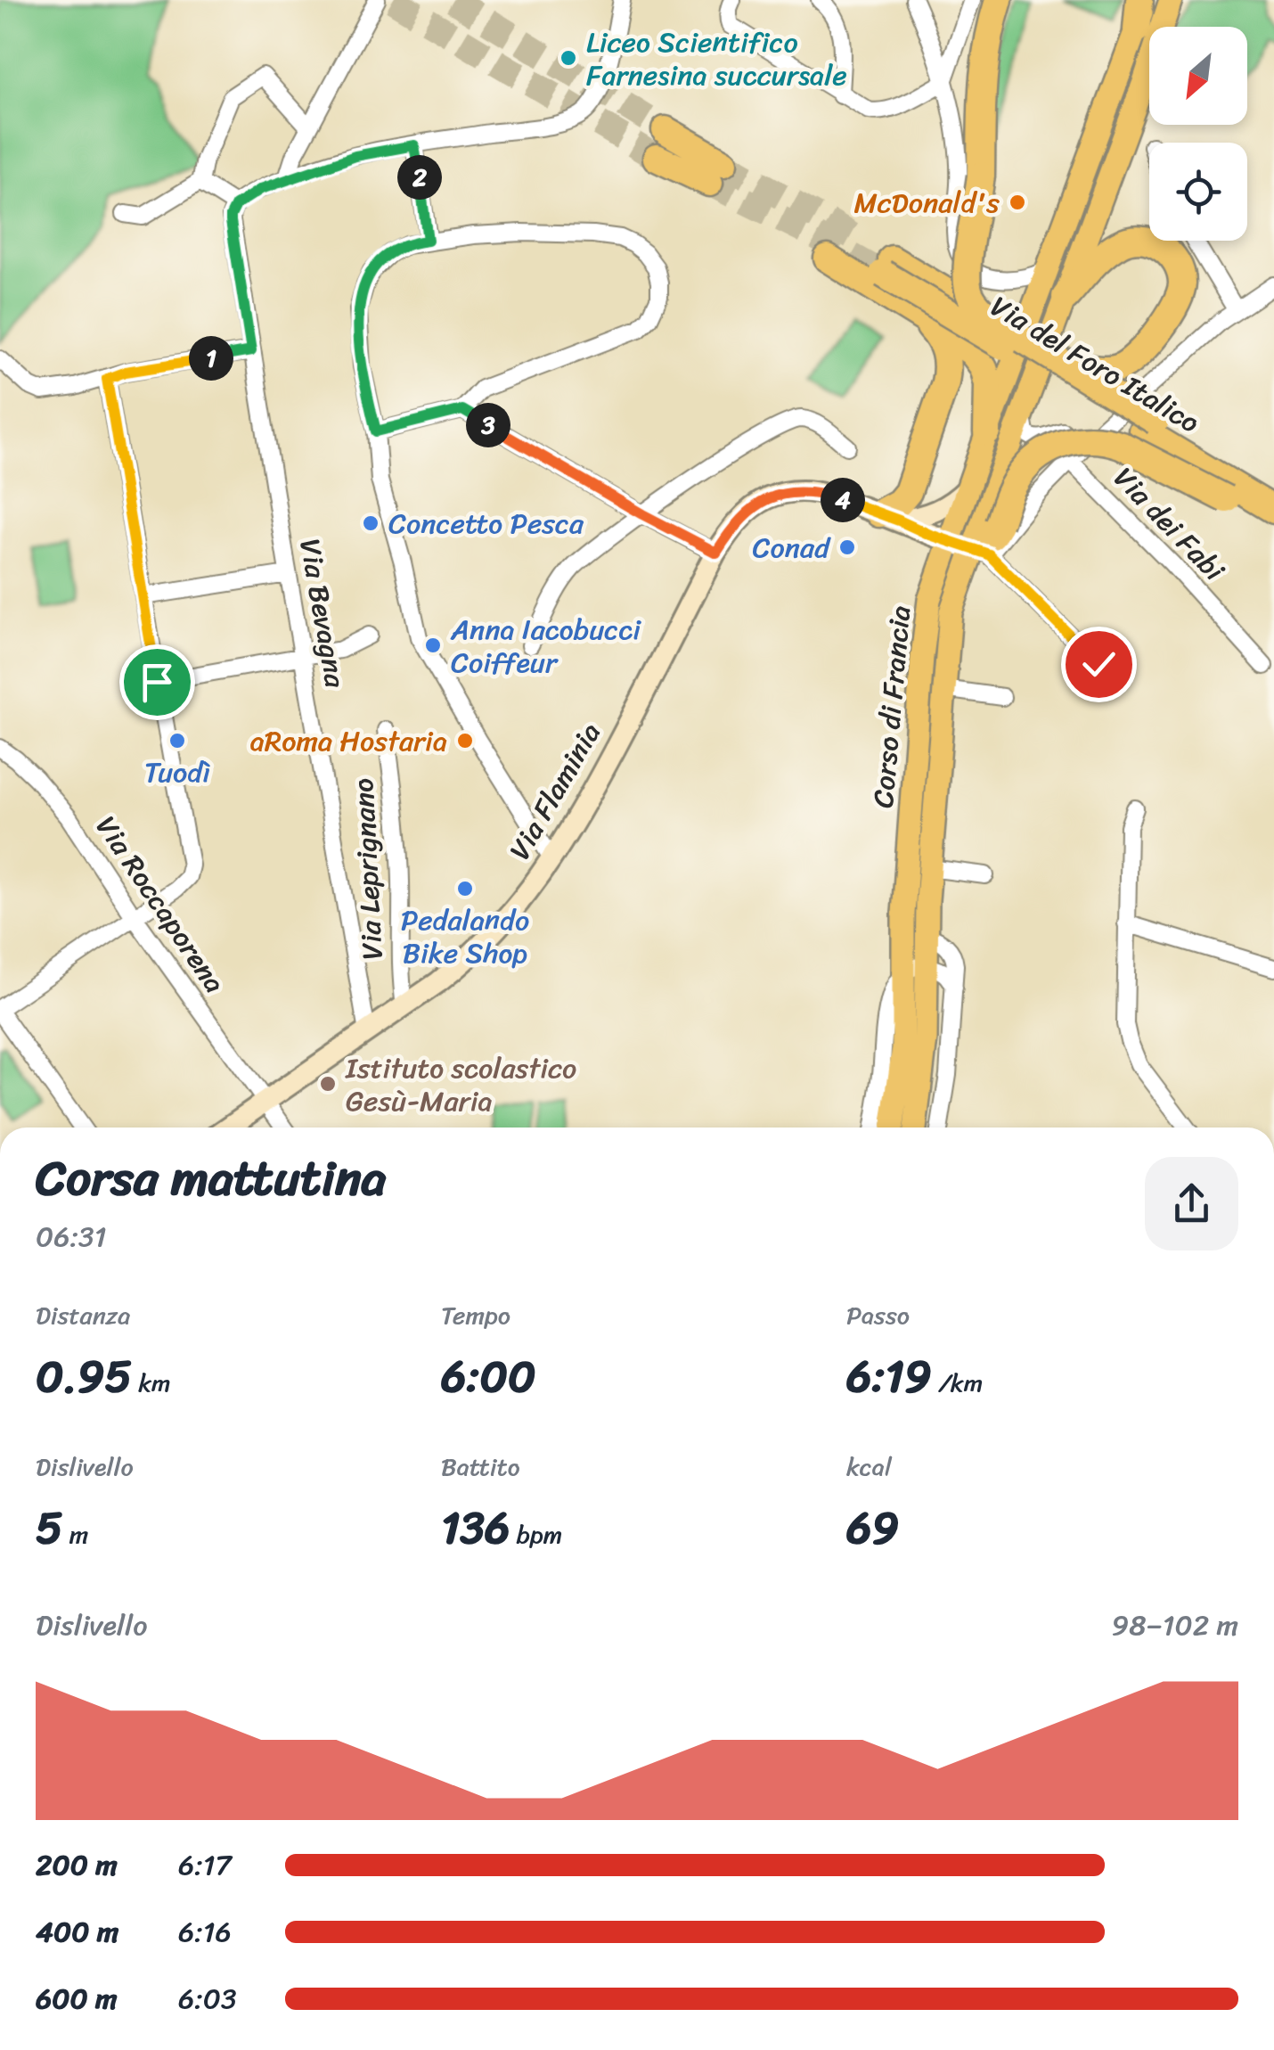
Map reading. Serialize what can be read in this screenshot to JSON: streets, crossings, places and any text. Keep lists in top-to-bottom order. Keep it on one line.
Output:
{"streets":{"highway":["Via del Foro Italico"],"main road":["Corso di Francia"],"street":["Via dei Fabi","Via Bevagna","Via Flaminia","Via Leprignano","Via Roccaporena"]},"crossings":[["Via Bevagna","Via Flaminia"],["Corso di Francia","Via Flaminia"],["Via Flaminia","Via Leprignano"],["Via Flaminia","Via Roccaporena"]],"places":["Liceo Scientifico Farnesina succursale","McDonald's","Concetto Pesca","Conad","Anna Iacobucci Coiffeur","Tuodì","aRoma Hostaria","Pedalando Bike Shop","Istituto scolastico Gesù-Maria"],"north":"bottom left","page":{"pins":["2","1","3","4"],"heading":["Corsa mattutina","06:31"],"stats":[["Distanza","0.95 km"],["Tempo","6:00"],["Passo","6:19 /km"],["Dislivello","5 m"],["Battito","136 bpm"],["kcal","69"]],"chart":["Dislivello","98–102 m"],"list":[{"name":"200 m","note":"6:17"},{"name":"400 m","note":"6:16"},{"name":"600 m","note":"6:03"}]}}
